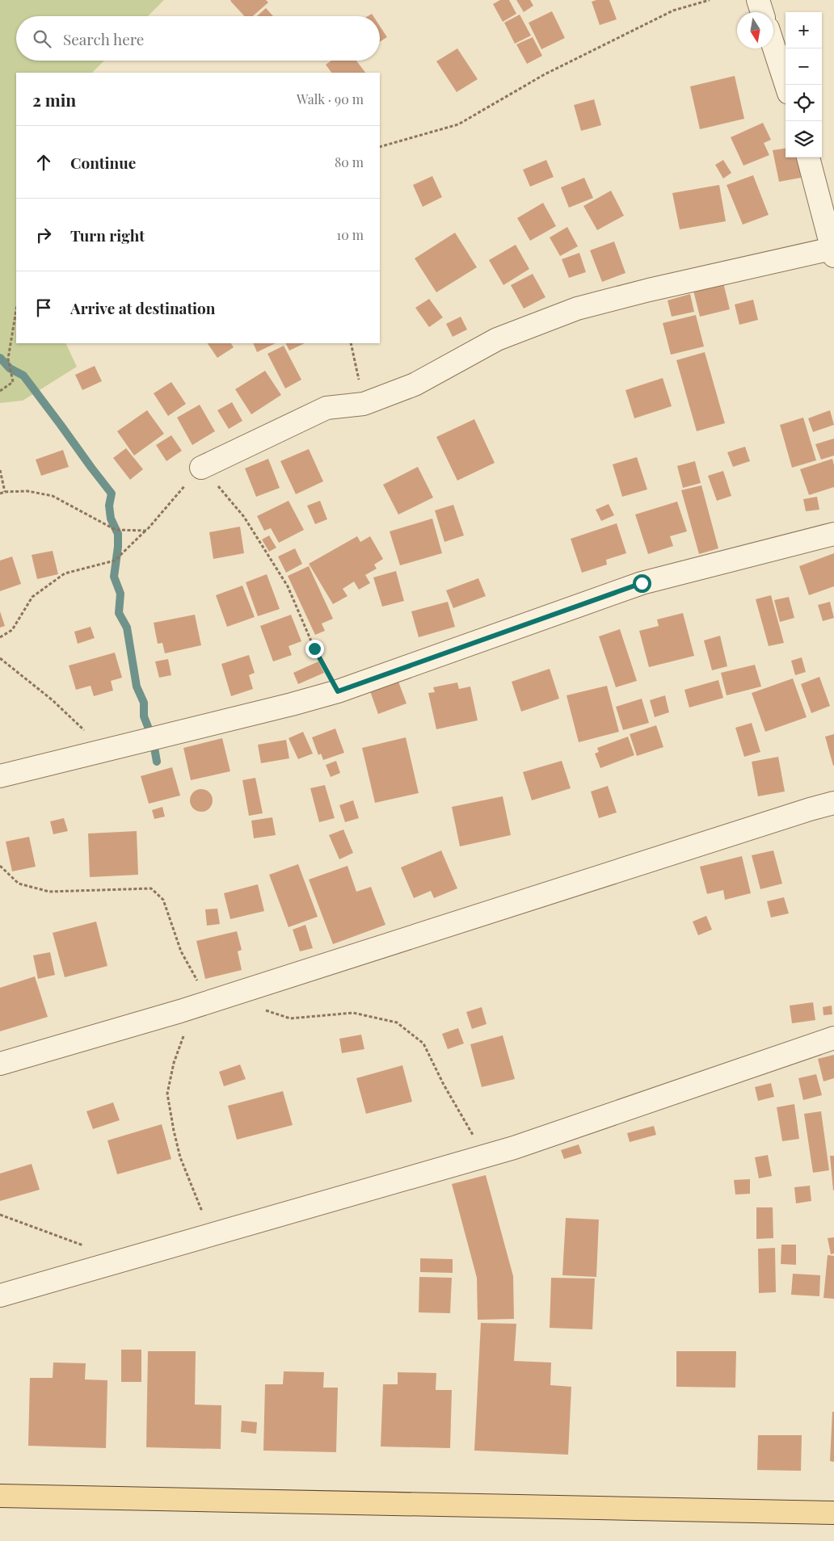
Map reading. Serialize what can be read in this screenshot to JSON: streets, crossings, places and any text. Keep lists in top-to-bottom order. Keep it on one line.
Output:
{"north":"bottom","page":{"map_buttons":["+","−"],"search":"Search here","heading":["2 min","Walk · 90 m"],"list":[["Continue","80 m"],["Turn right","10 m"],"Arrive at destination"]}}
